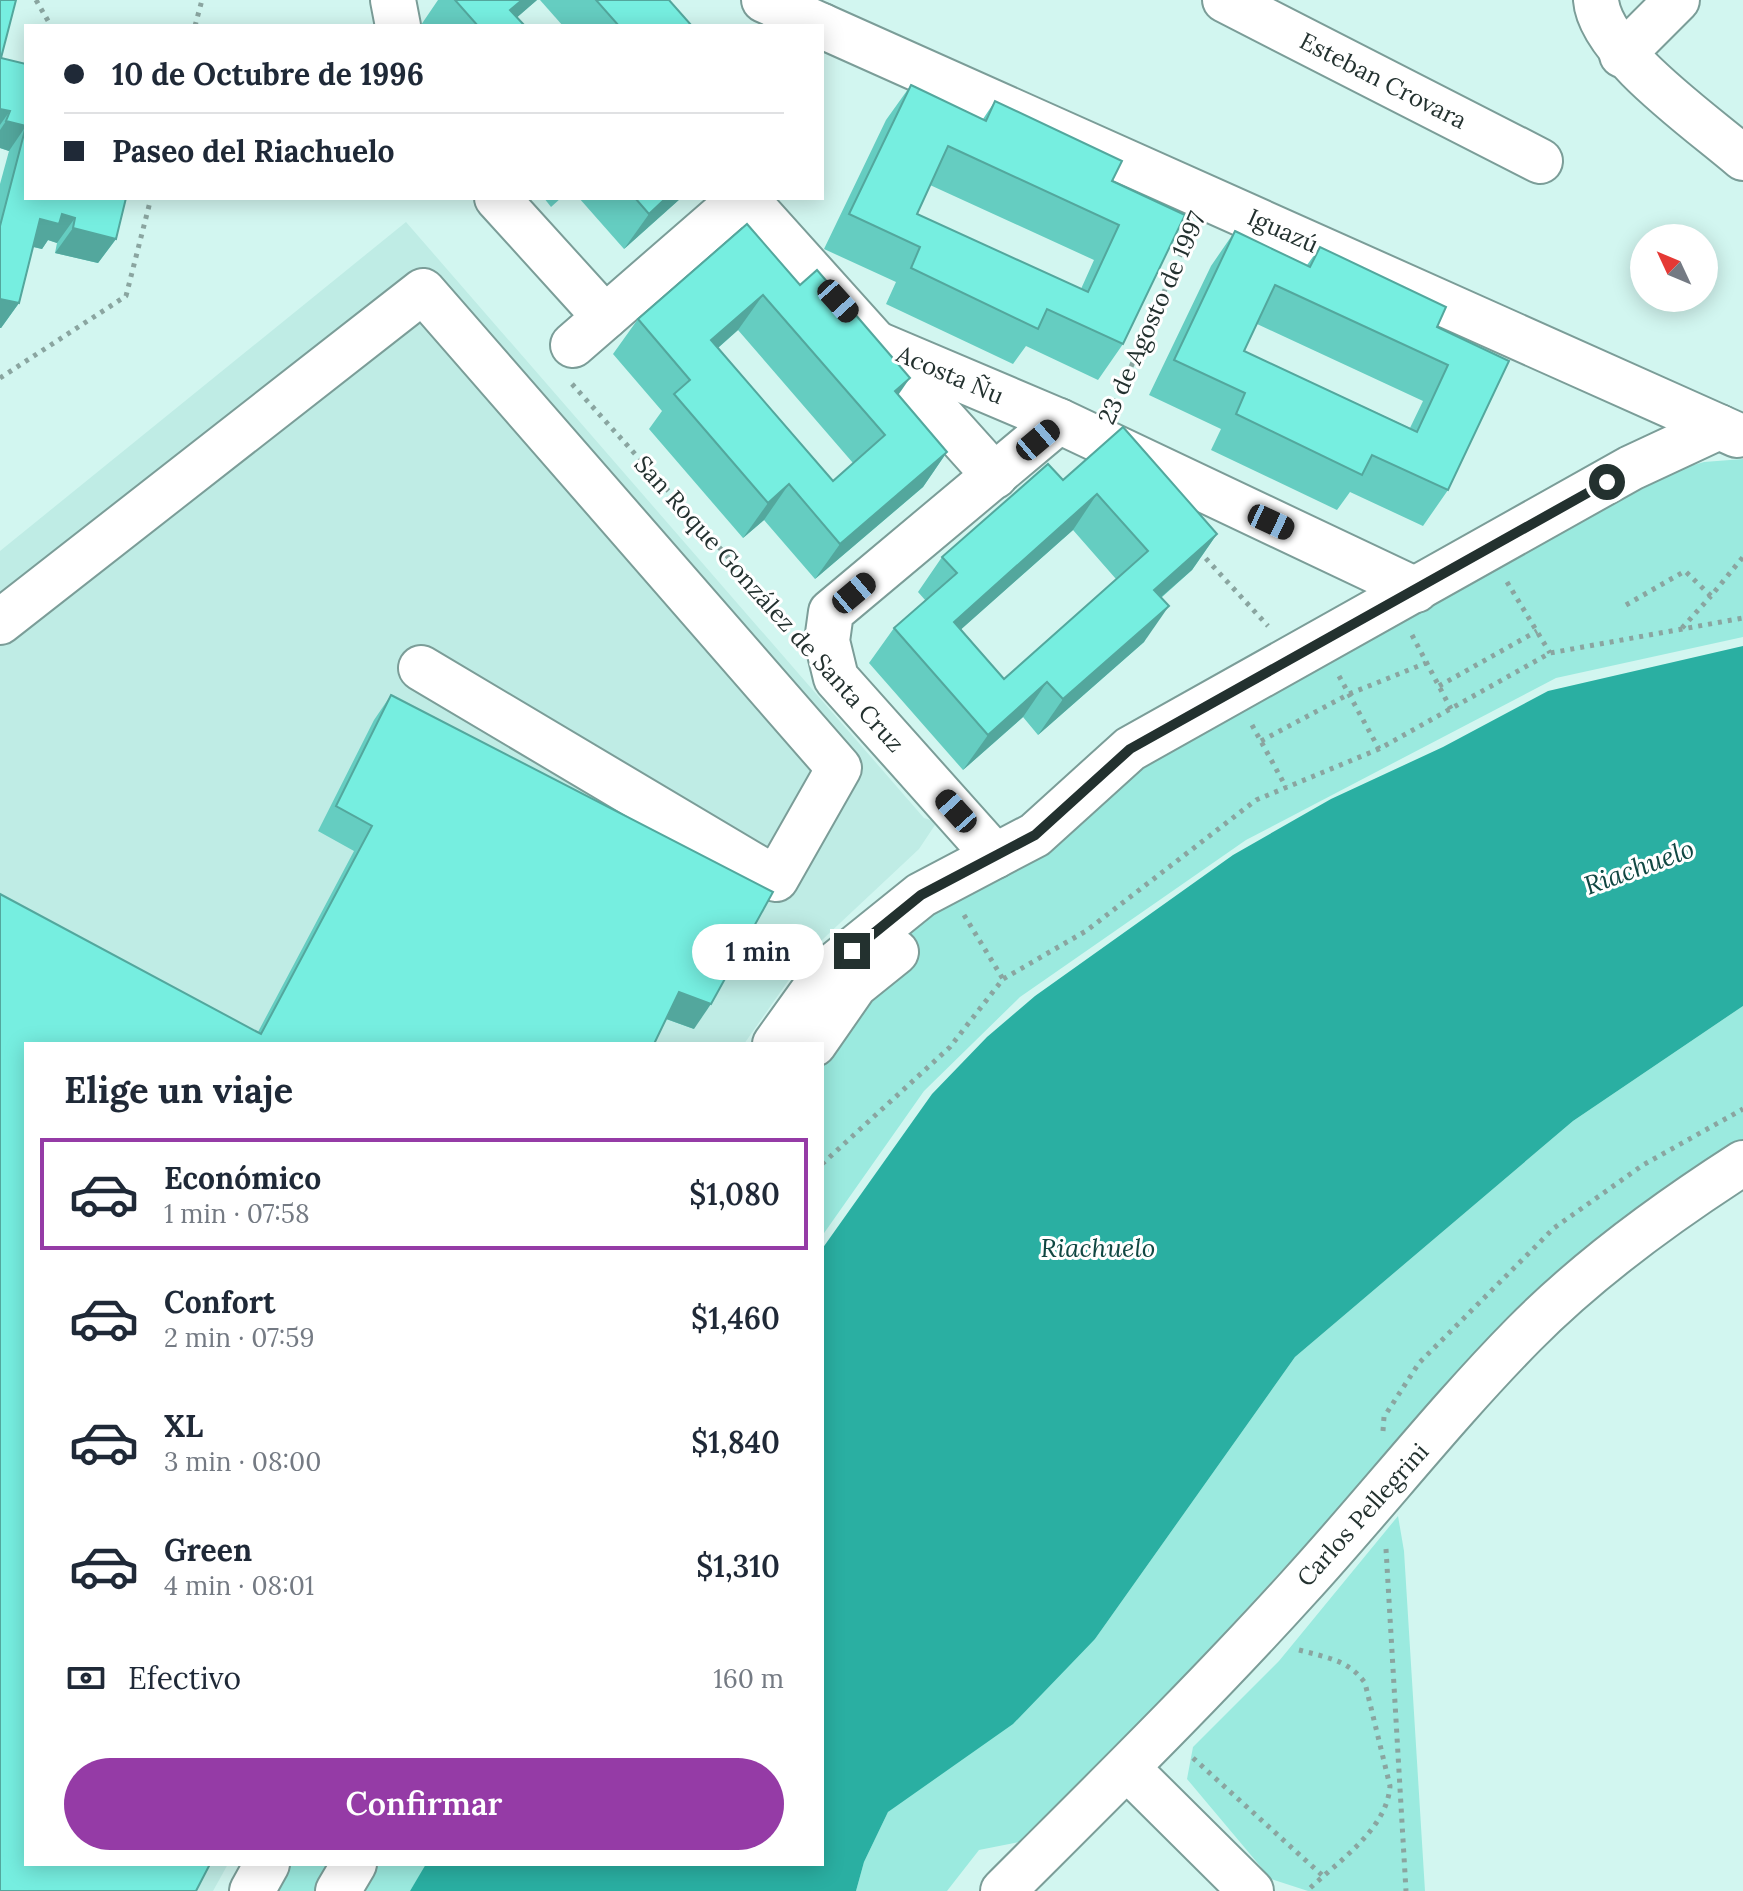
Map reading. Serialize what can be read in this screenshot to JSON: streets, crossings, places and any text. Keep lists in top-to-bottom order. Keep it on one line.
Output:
{"streets":{"street":["Esteban Crovara","Iguazú","23 de Agosto de 1997","Acosta Ñu","San Roque González de Santa Cruz","Carlos Pellegrini"]},"crossings":[["Iguazú","23 de Agosto de 1997"],["23 de Agosto de 1997","Acosta Ñu"],["23 de Agosto de 1997","San Roque González de Santa Cruz"]],"water":["Riachuelo"],"north":"top left","page":{"banner":["10 de Octubre de 1996","Paseo del Riachuelo"],"bubble":"1 min","heading":"Elige un viaje","list":[{"name":"Económico","note":"1 min · 07:58","value":"$1,080"},{"name":"Confort","note":"2 min · 07:59","value":"$1,460"},{"name":"XL","note":"3 min · 08:00","value":"$1,840"},{"name":"Green","note":"4 min · 08:01","value":"$1,310"}],"pay":["Efectivo","160 m"],"buttons":"Confirmar"}}
